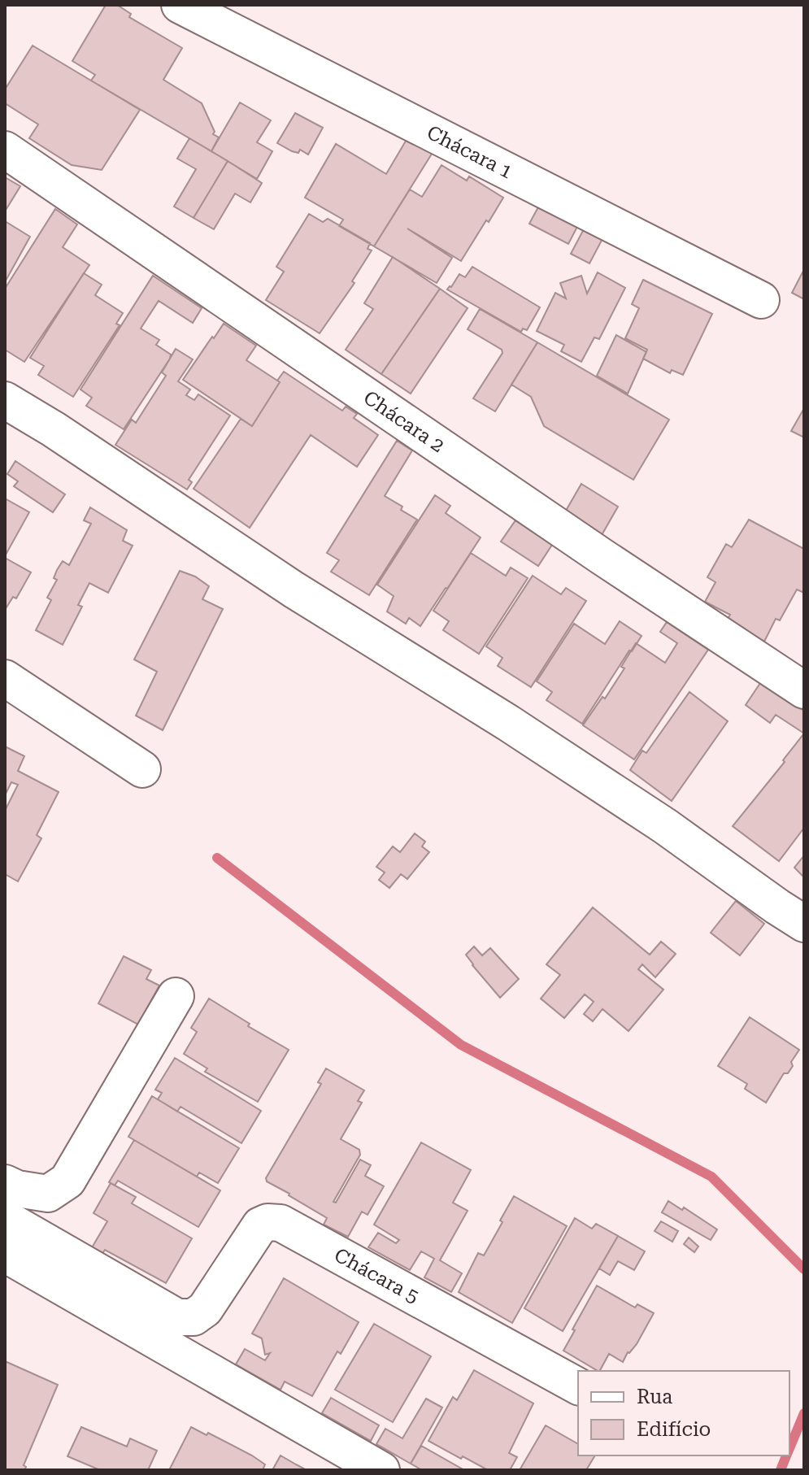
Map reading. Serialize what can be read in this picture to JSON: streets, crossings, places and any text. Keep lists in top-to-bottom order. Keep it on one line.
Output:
{"streets":{"street":["Chácara 1","Chácara 2","Chácara 5"]},"legend":["Rua","Edifício"]}
